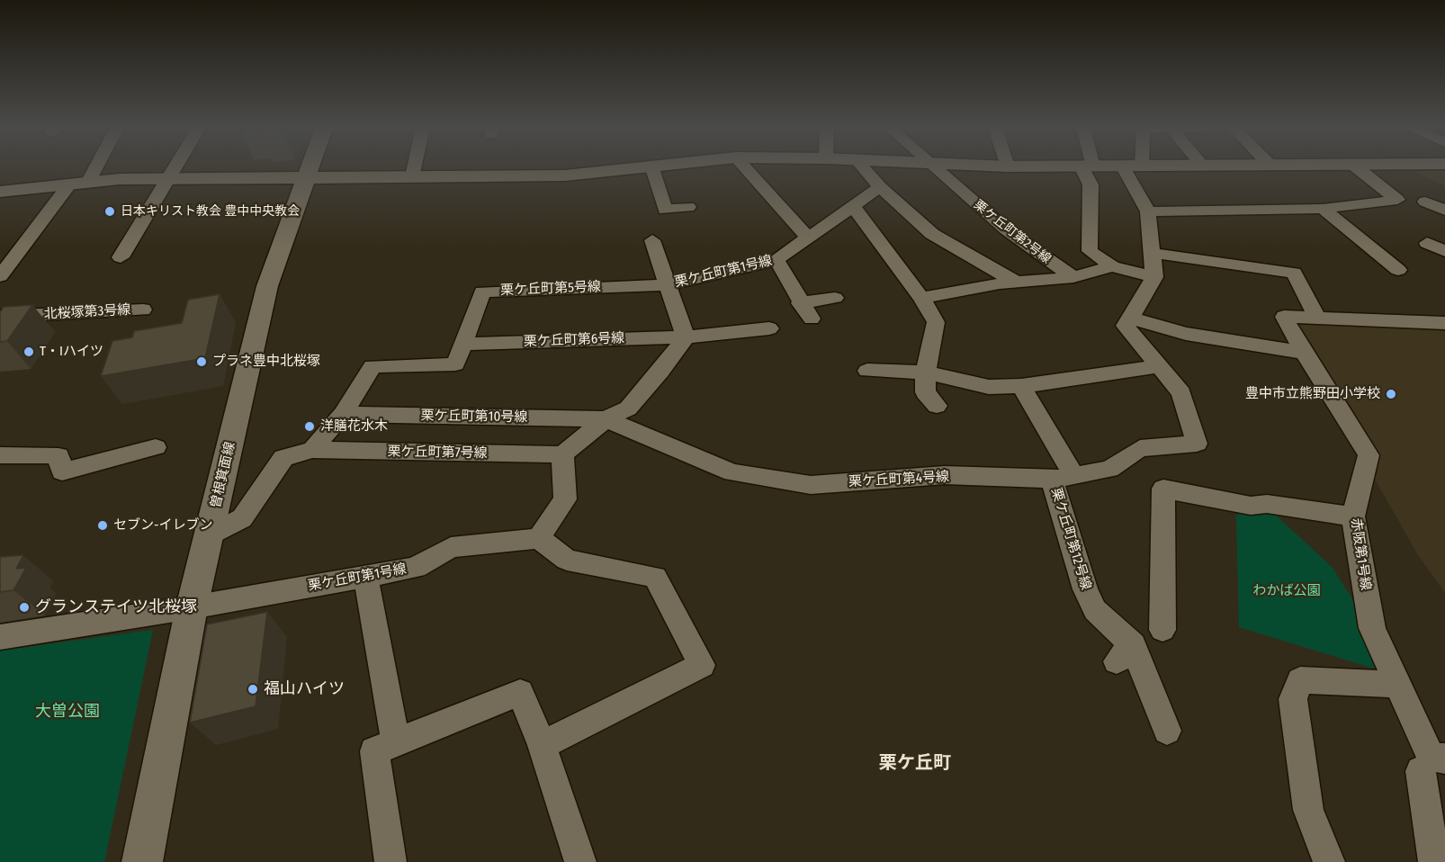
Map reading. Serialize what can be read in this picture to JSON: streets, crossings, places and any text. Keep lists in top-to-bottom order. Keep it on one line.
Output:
{"streets":{"street":["栗ケ丘町第2号線","栗ケ丘町第1号線","栗ケ丘町第5号線","北桜塚第3号線","栗ケ丘町第6号線","栗ケ丘町第10号線","栗ケ丘町第7号線","曽根箕面線","栗ケ丘町第4号線","栗ケ丘町第12号線","赤阪第1号線"]},"crossings":[["栗ケ丘町第1号線","栗ケ丘町第5号線"],["栗ケ丘町第1号線","栗ケ丘町第6号線"],["栗ケ丘町第1号線","曽根箕面線"],["栗ケ丘町第5号線","栗ケ丘町第6号線"],["栗ケ丘町第5号線","栗ケ丘町第10号線"],["栗ケ丘町第5号線","栗ケ丘町第7号線"],["栗ケ丘町第10号線","栗ケ丘町第4号線"],["栗ケ丘町第4号線","栗ケ丘町第12号線"]],"districts":["栗ケ丘町"],"parks":["わかば公園","大曽公園"],"places":["日本キリスト教会 豊中中央教会","T・Iハイツ","プラネ豊中北桜塚","豊中市立熊野田小学校","洋膳花水木","セブン-イレブン","グランステイツ北桜塚","福山ハイツ"]}
